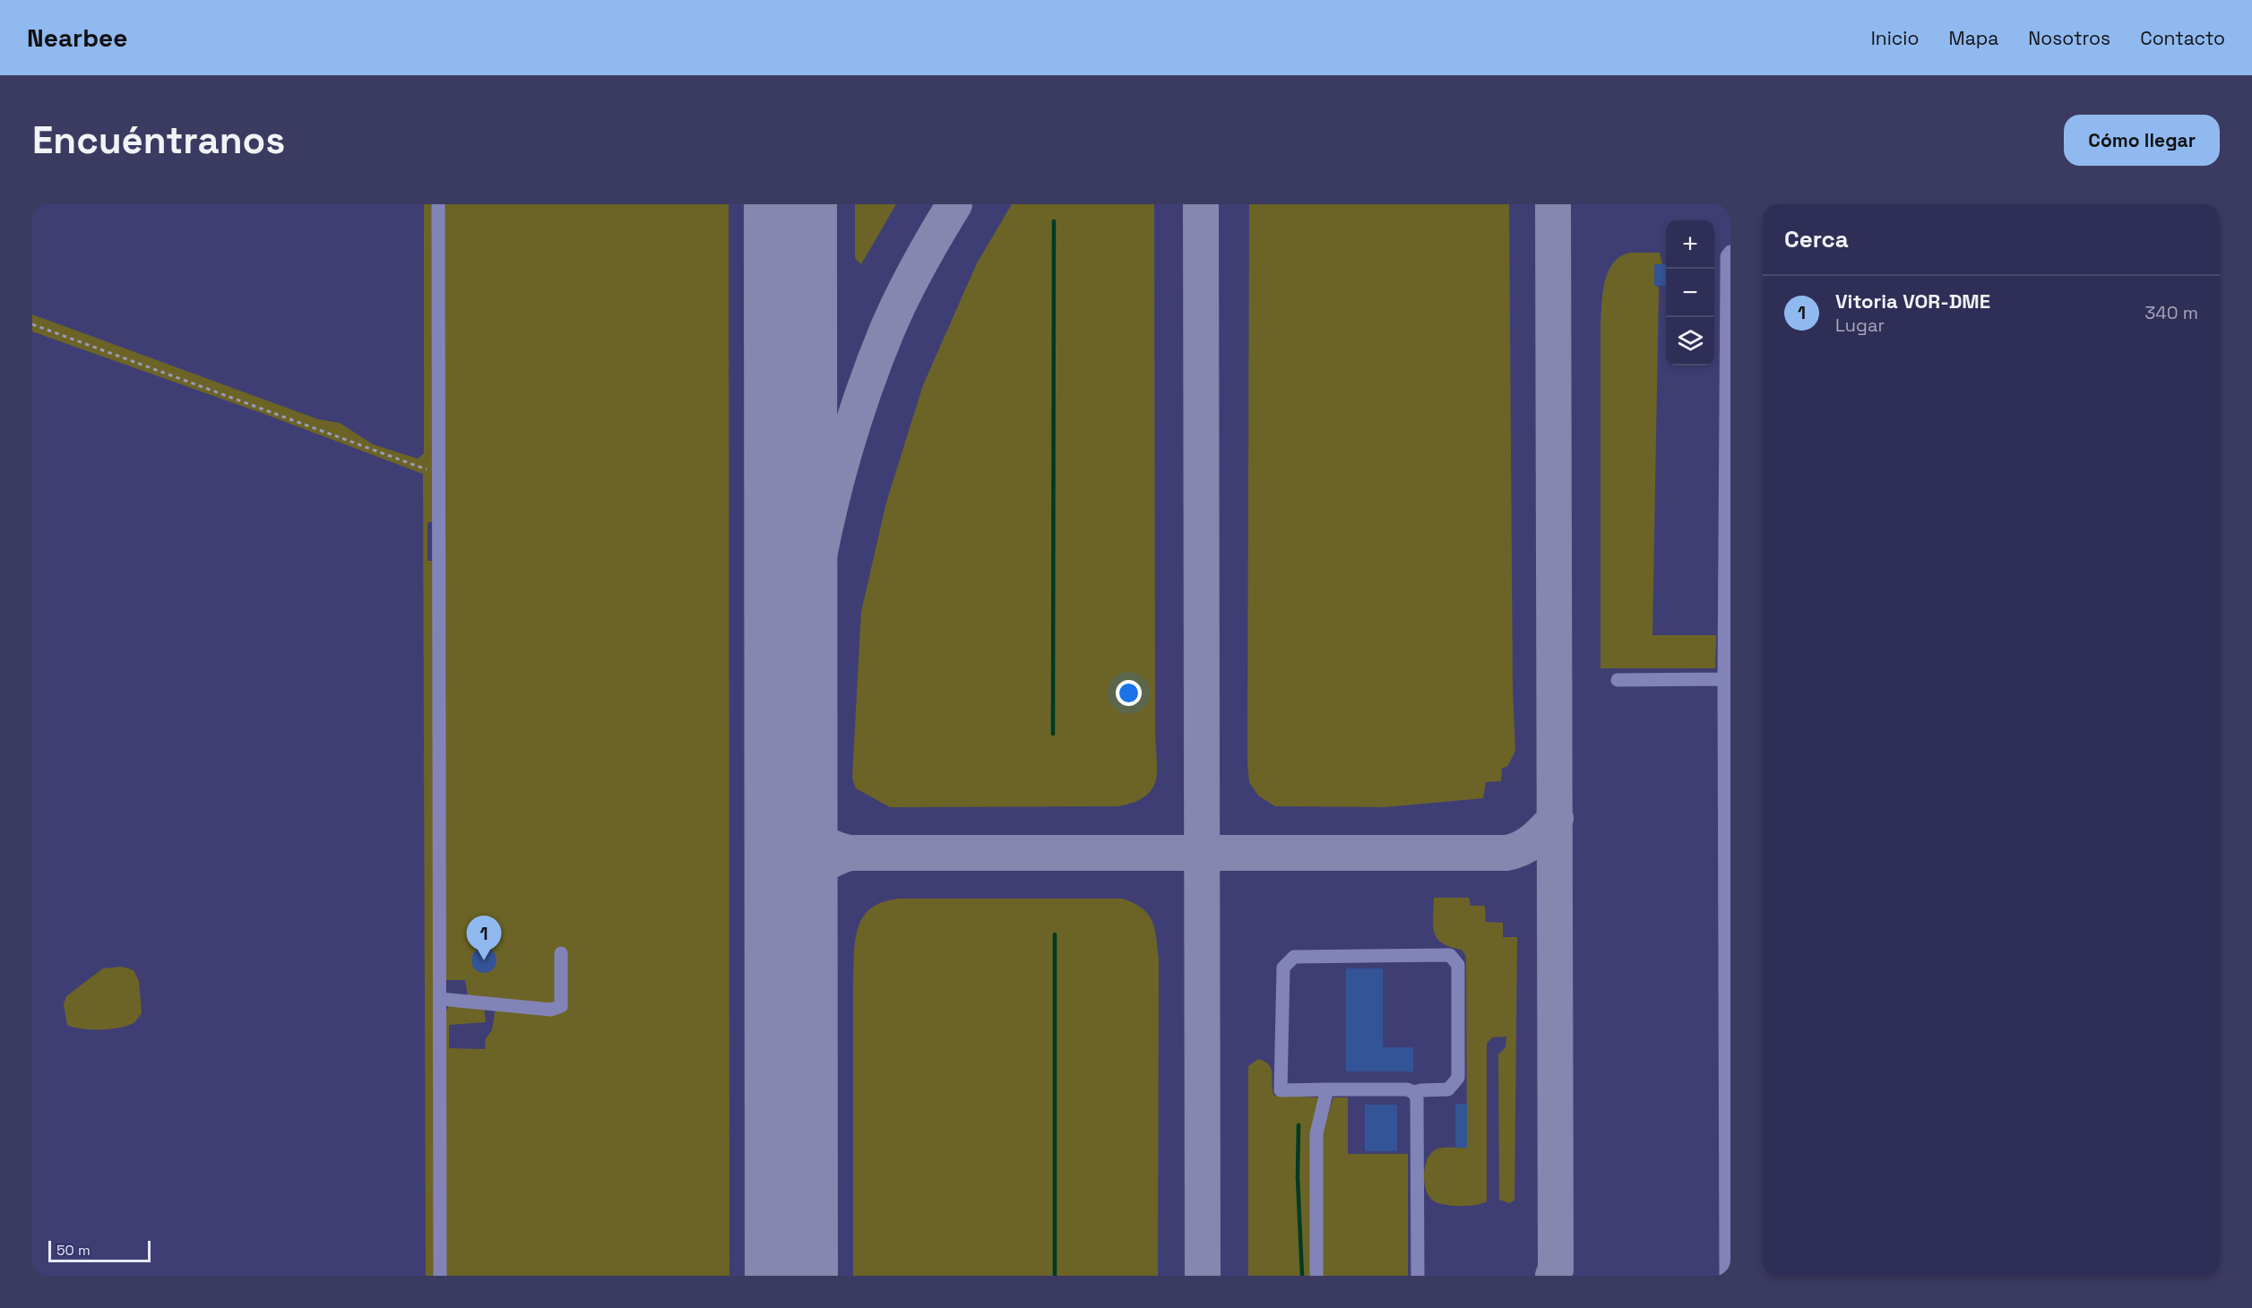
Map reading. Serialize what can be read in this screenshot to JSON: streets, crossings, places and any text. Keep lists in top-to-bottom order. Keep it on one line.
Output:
{"scale_bar":"50 m","page":{"header":"Nearbee","nav":["Inicio","Mapa","Nosotros","Contacto"],"buttons":"Cómo llegar","title":"Encuéntranos","heading":"Cerca","map_buttons":["+","−"],"list":[{"mark":"1","name":"Vitoria VOR-DME","note":"Lugar","value":"340 m"}],"pins":"1","scale":"50 m"}}
